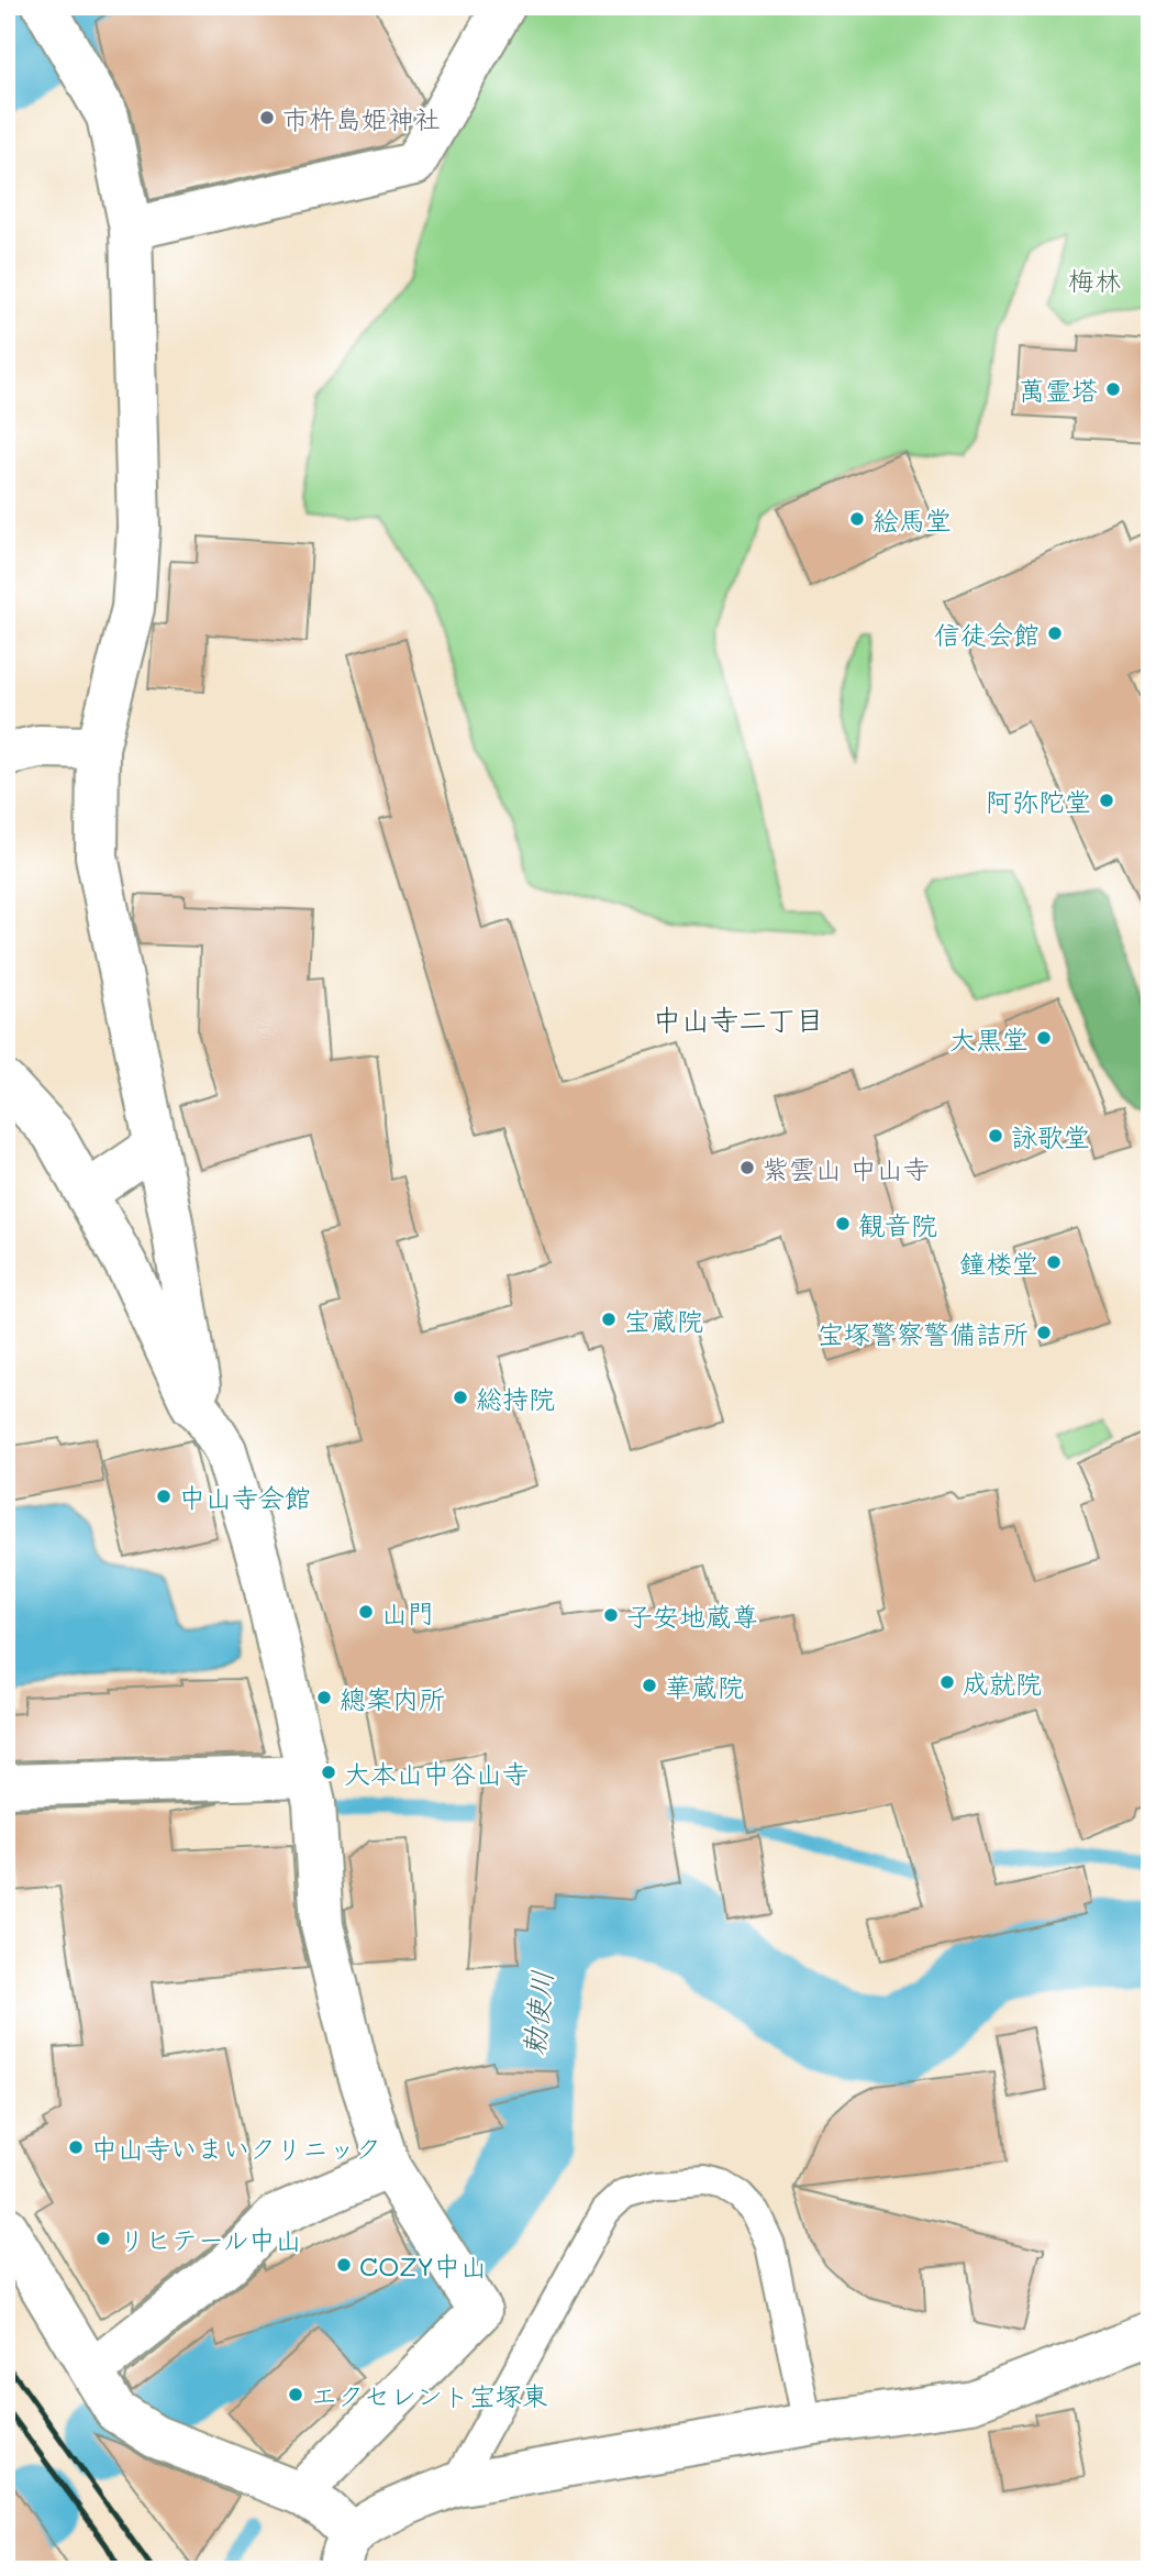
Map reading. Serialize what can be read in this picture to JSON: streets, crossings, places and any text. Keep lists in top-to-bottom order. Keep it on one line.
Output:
{"districts":["中山寺二丁目"],"water":["勅使川"],"parks":["梅林"],"places":["市杵島姫神社","萬霊塔","絵馬堂","信徒会館","阿弥陀堂","大黒堂","詠歌堂","紫雲山 中山寺","観音院","鐘楼堂","宝蔵院","宝塚警察警備詰所","総持院","中山寺会館","山門","子安地蔵尊","成就院","華蔵院","總案内所","大本山中谷山寺","中山寺いまいクリニック","リヒテール中山","COZY中山","エクセレント宝塚東"]}
